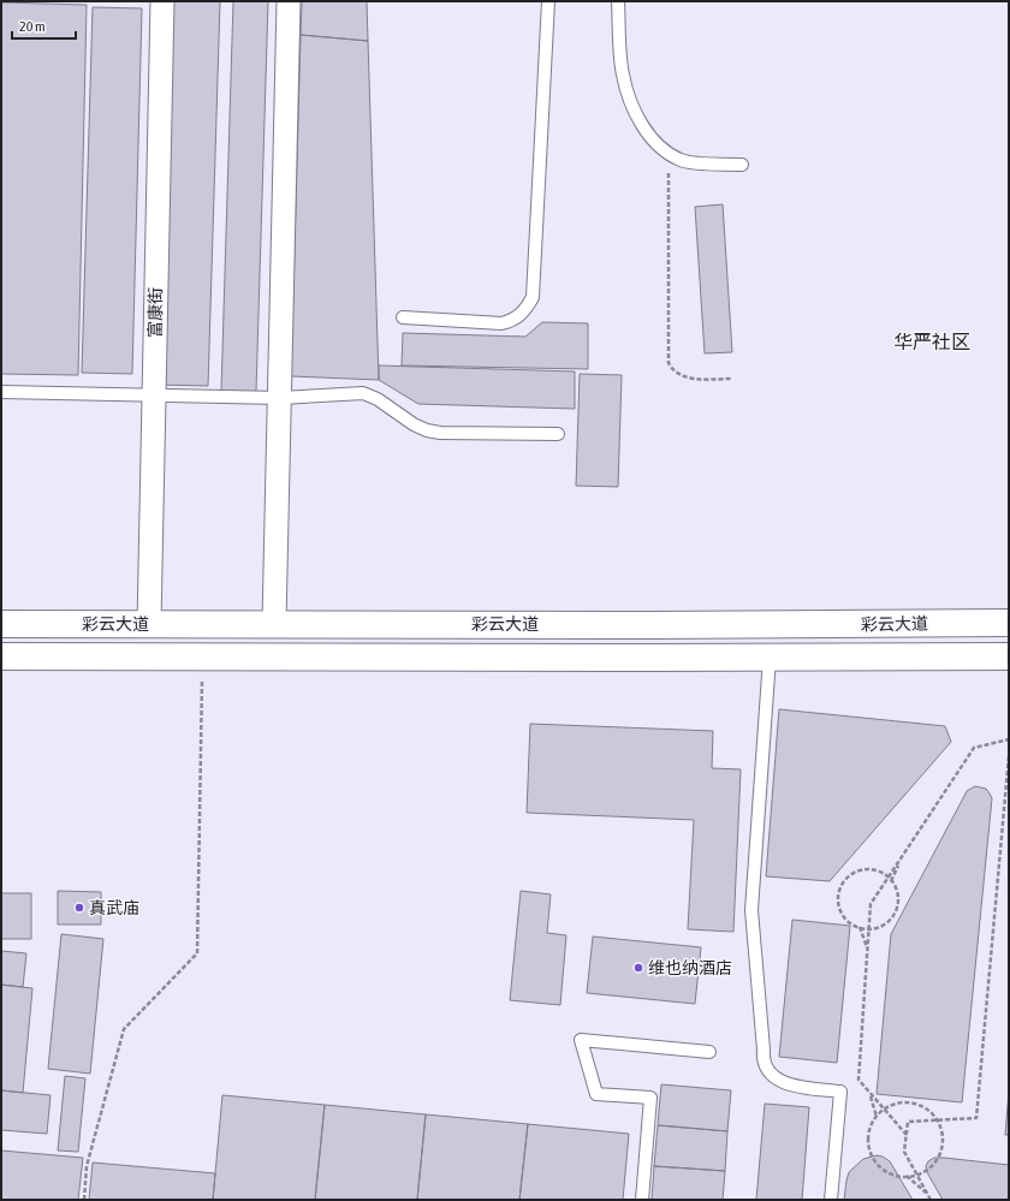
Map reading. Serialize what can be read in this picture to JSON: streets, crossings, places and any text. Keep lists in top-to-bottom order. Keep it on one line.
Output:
{"streets":{"main road":["彩云大道"],"street":["富康街"]},"crossings":[["富康街","彩云大道"]],"districts":["华严社区"],"places":["真武庙","维也纳酒店"],"scale_bar":"20 m"}
